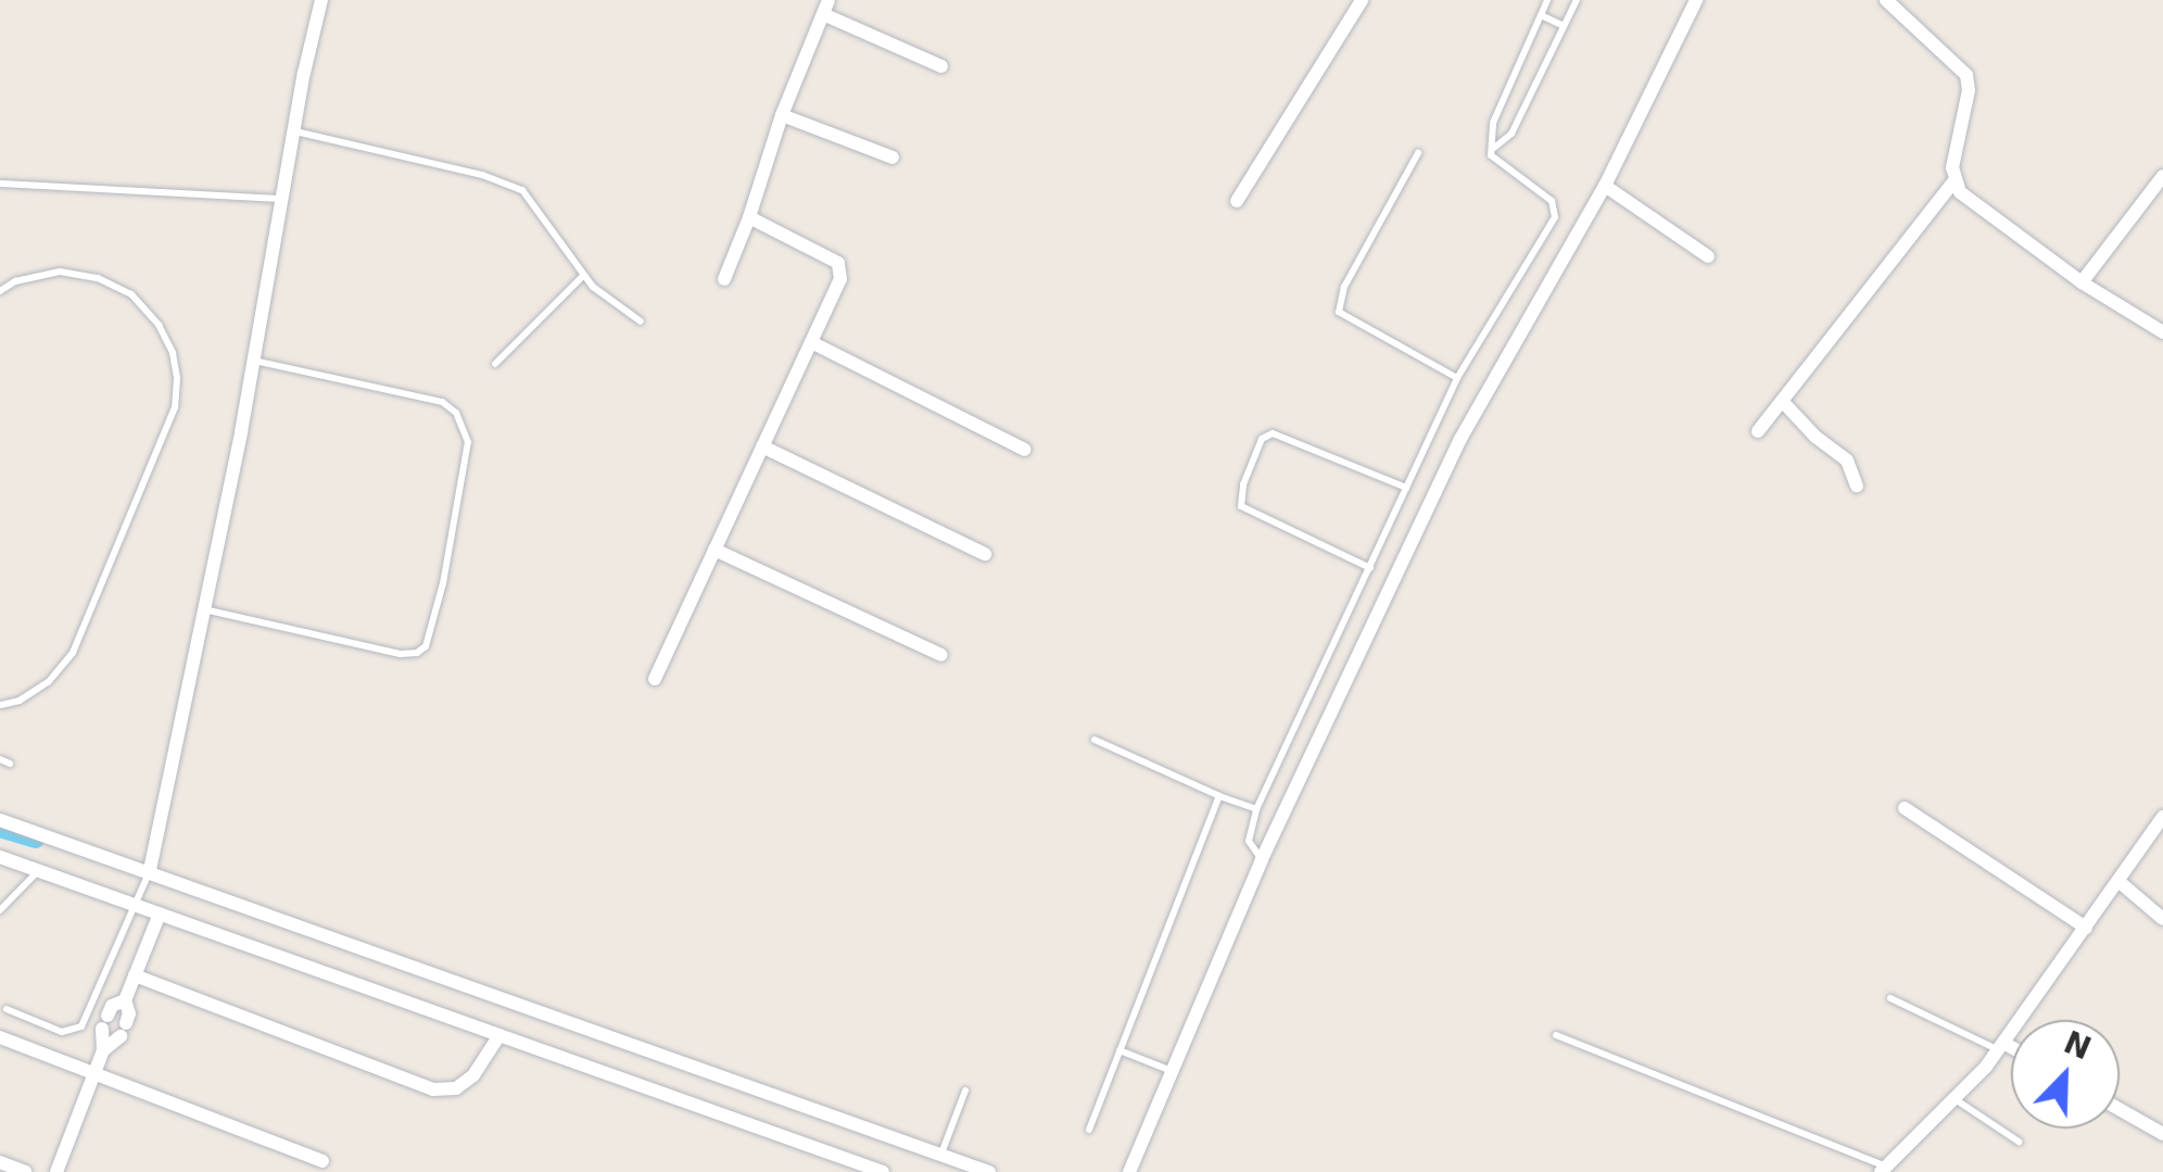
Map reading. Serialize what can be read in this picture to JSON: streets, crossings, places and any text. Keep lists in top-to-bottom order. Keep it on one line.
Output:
{"north":"top right"}
